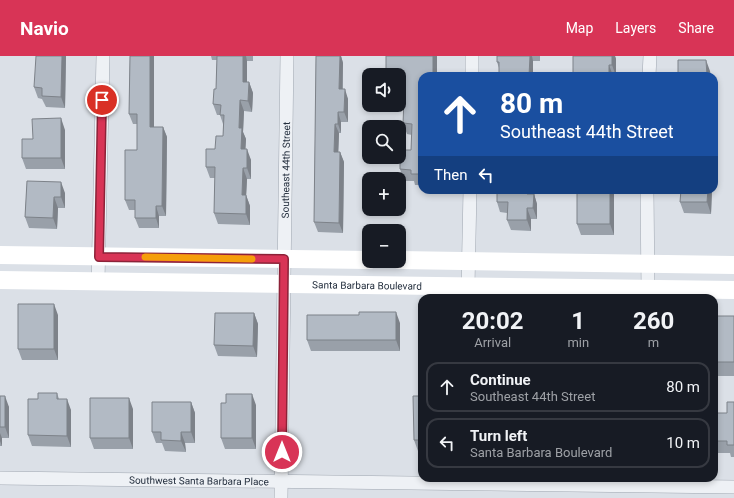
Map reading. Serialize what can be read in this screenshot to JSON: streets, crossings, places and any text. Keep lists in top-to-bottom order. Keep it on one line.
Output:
{"streets":{"main road":["Santa Barbara Boulevard"],"street":["Southeast 44th Street","Southwest Santa Barbara Place"]},"crossings":[["Southeast 44th Street","Santa Barbara Boulevard"],["Southeast 44th Street","Southwest Santa Barbara Place"]],"page":{"header":"Navio","nav":["Map","Layers","Share"],"map_buttons":["+","−"],"turn":["80 m","Southeast 44th Street"],"then":"Then","eta":["20:02","Arrival","1","min","260","m"],"list":[{"name":"Continue","note":"Southeast 44th Street","value":"80 m"},{"name":"Turn left","note":"Santa Barbara Boulevard","value":"10 m"}]}}
